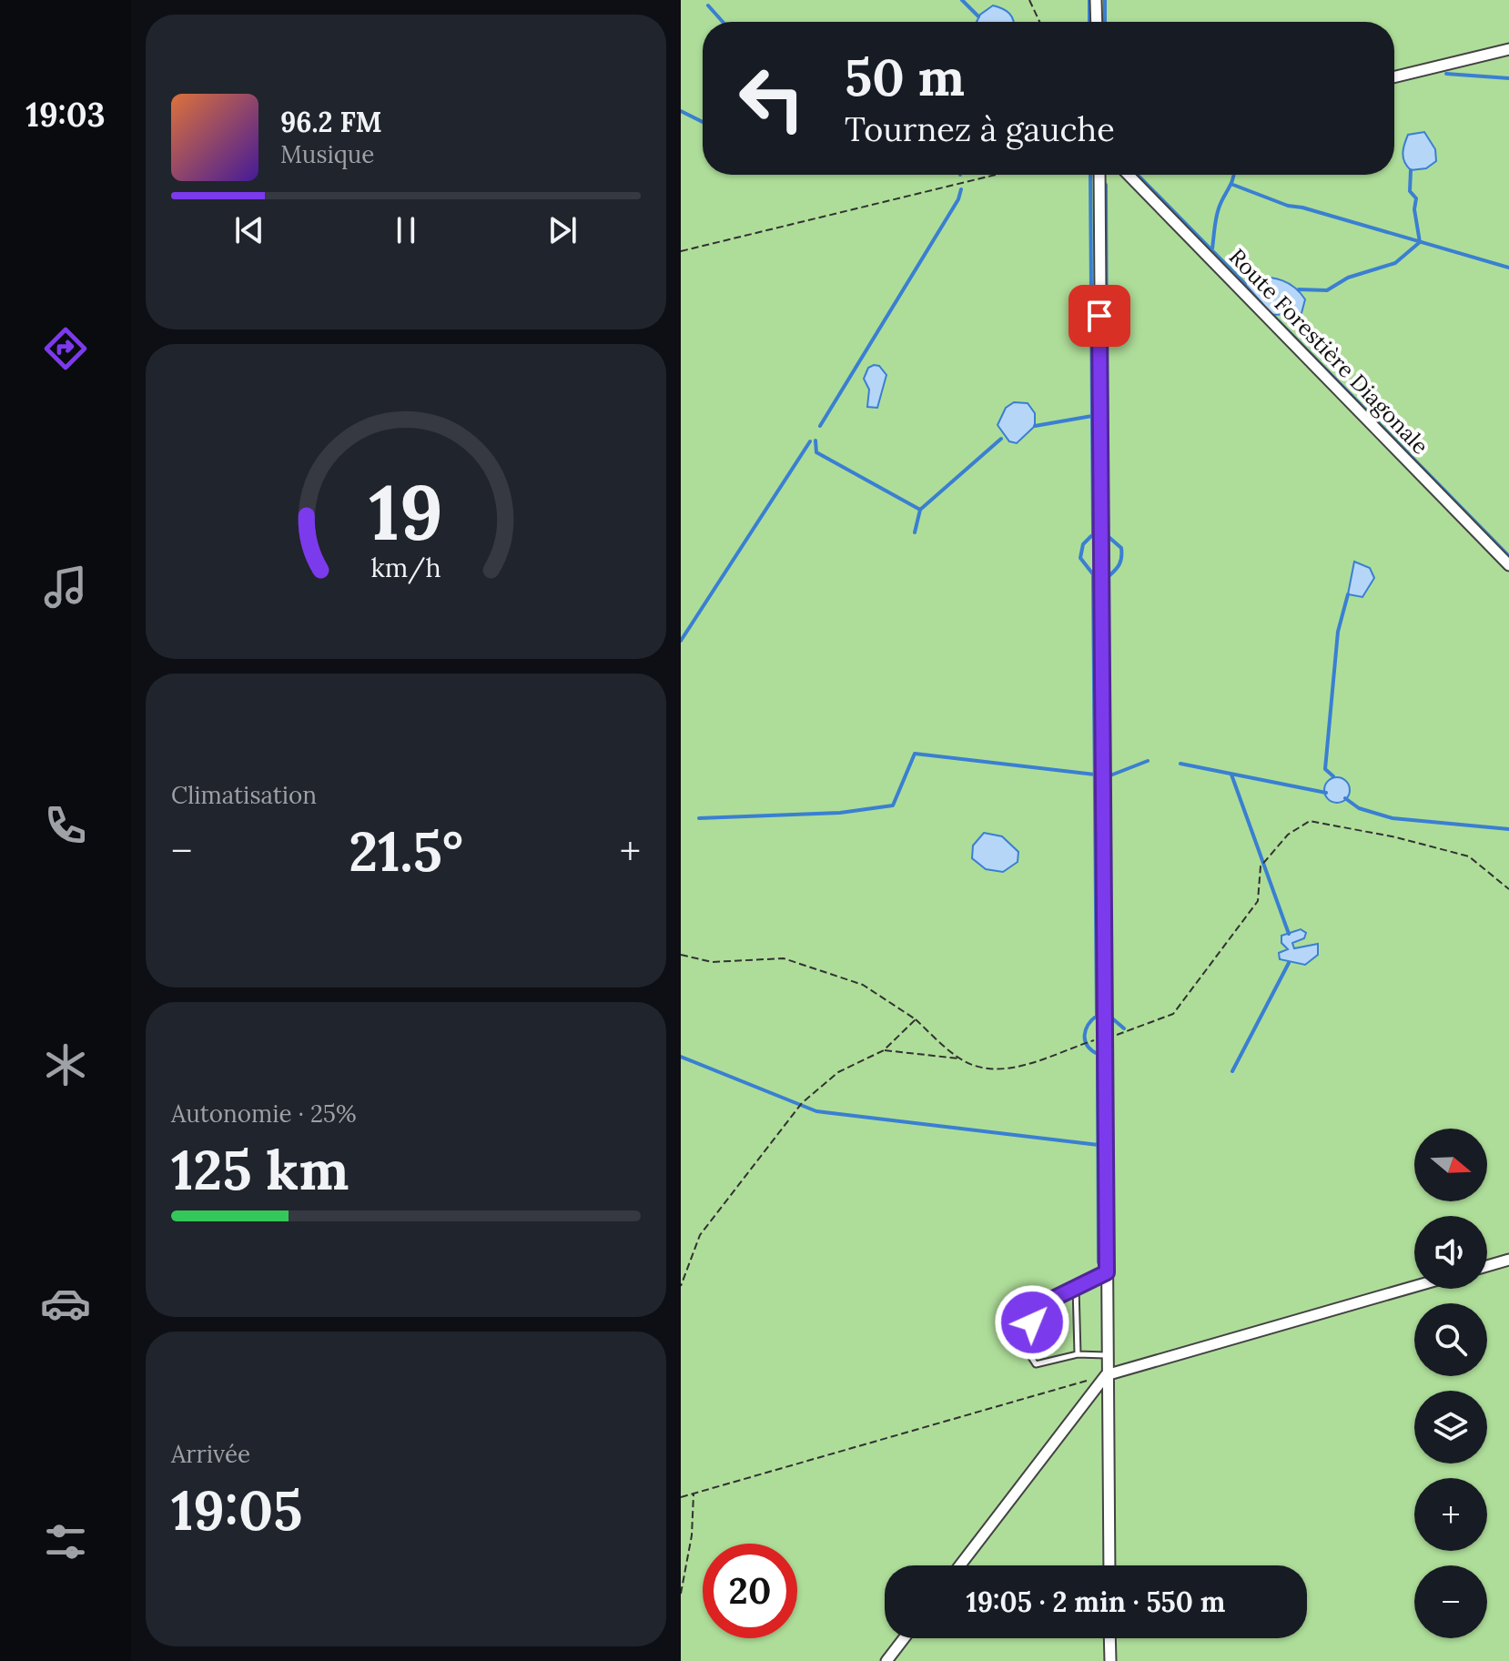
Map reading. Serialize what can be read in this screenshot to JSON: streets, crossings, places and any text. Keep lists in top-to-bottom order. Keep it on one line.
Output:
{"streets":{"street":["Route Forestière Diagonale"]},"north":"right","page":{"tabs":"19:03","turn":["50 m","Tournez à gauche"],"song":["96.2 FM","Musique"],"tile":["Climatisation",["Autonomie · 25%","125 km"],["Arrivée","19:05"]],"heat":["−","21.5°","+"],"map_buttons":["+","−"],"limit":"20","trip":"19:05 · 2 min · 550 m","gauge":["19","km/h"]}}
